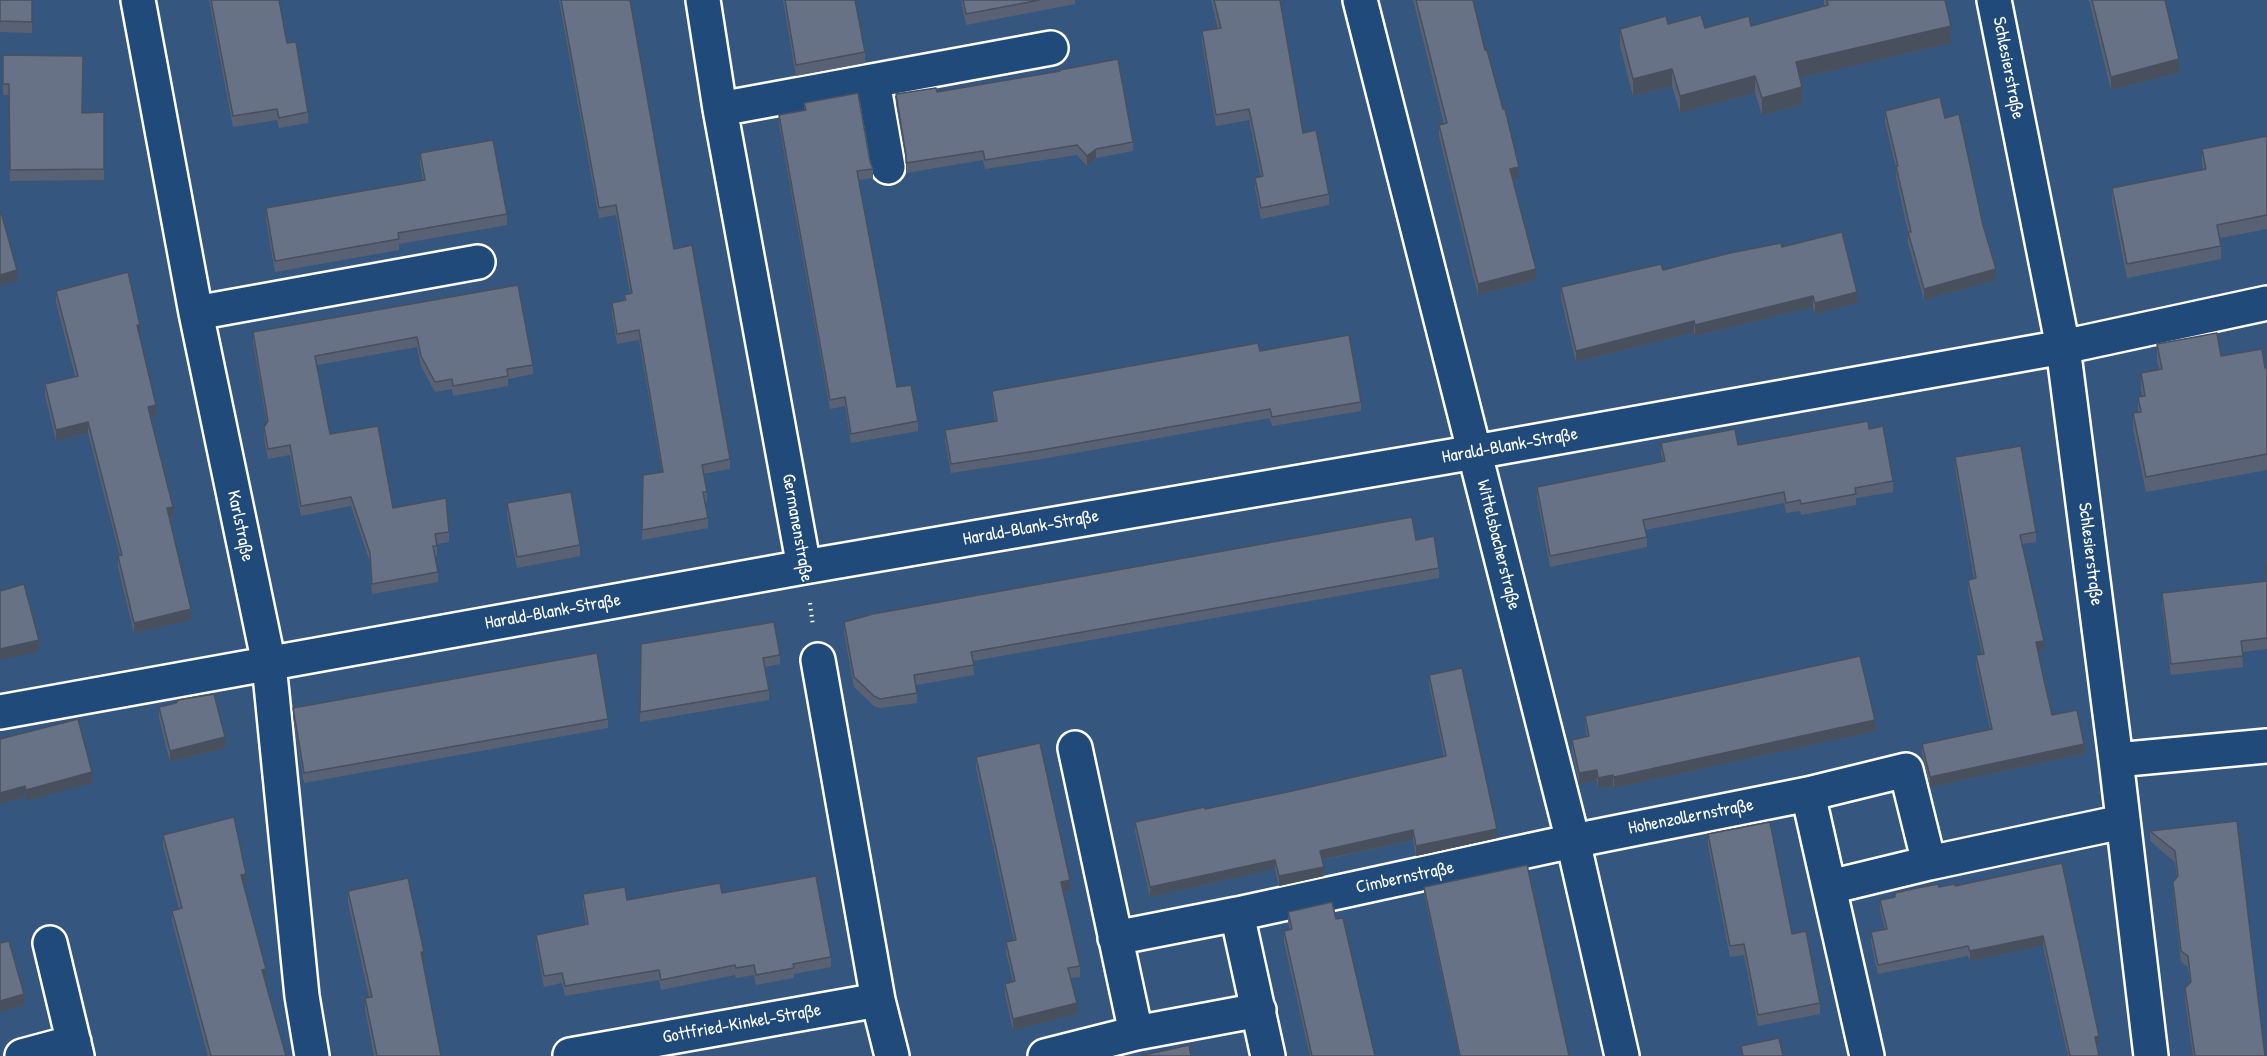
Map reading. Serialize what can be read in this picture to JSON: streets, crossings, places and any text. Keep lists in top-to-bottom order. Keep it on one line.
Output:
{"streets":{"street":["Schlesierstraße","Harald-Blank-Straße","Karlstraße","Germanenstraße","Wittelsbacherstraße","Hohenzollernstraße","Cimbernstraße","Gottfried-Kinkel-Straße"]},"crossings":[["Schlesierstraße","Harald-Blank-Straße"],["Harald-Blank-Straße","Karlstraße"],["Harald-Blank-Straße","Germanenstraße"],["Harald-Blank-Straße","Wittelsbacherstraße"],["Wittelsbacherstraße","Hohenzollernstraße"],["Wittelsbacherstraße","Cimbernstraße"],["Hohenzollernstraße","Cimbernstraße"]]}
